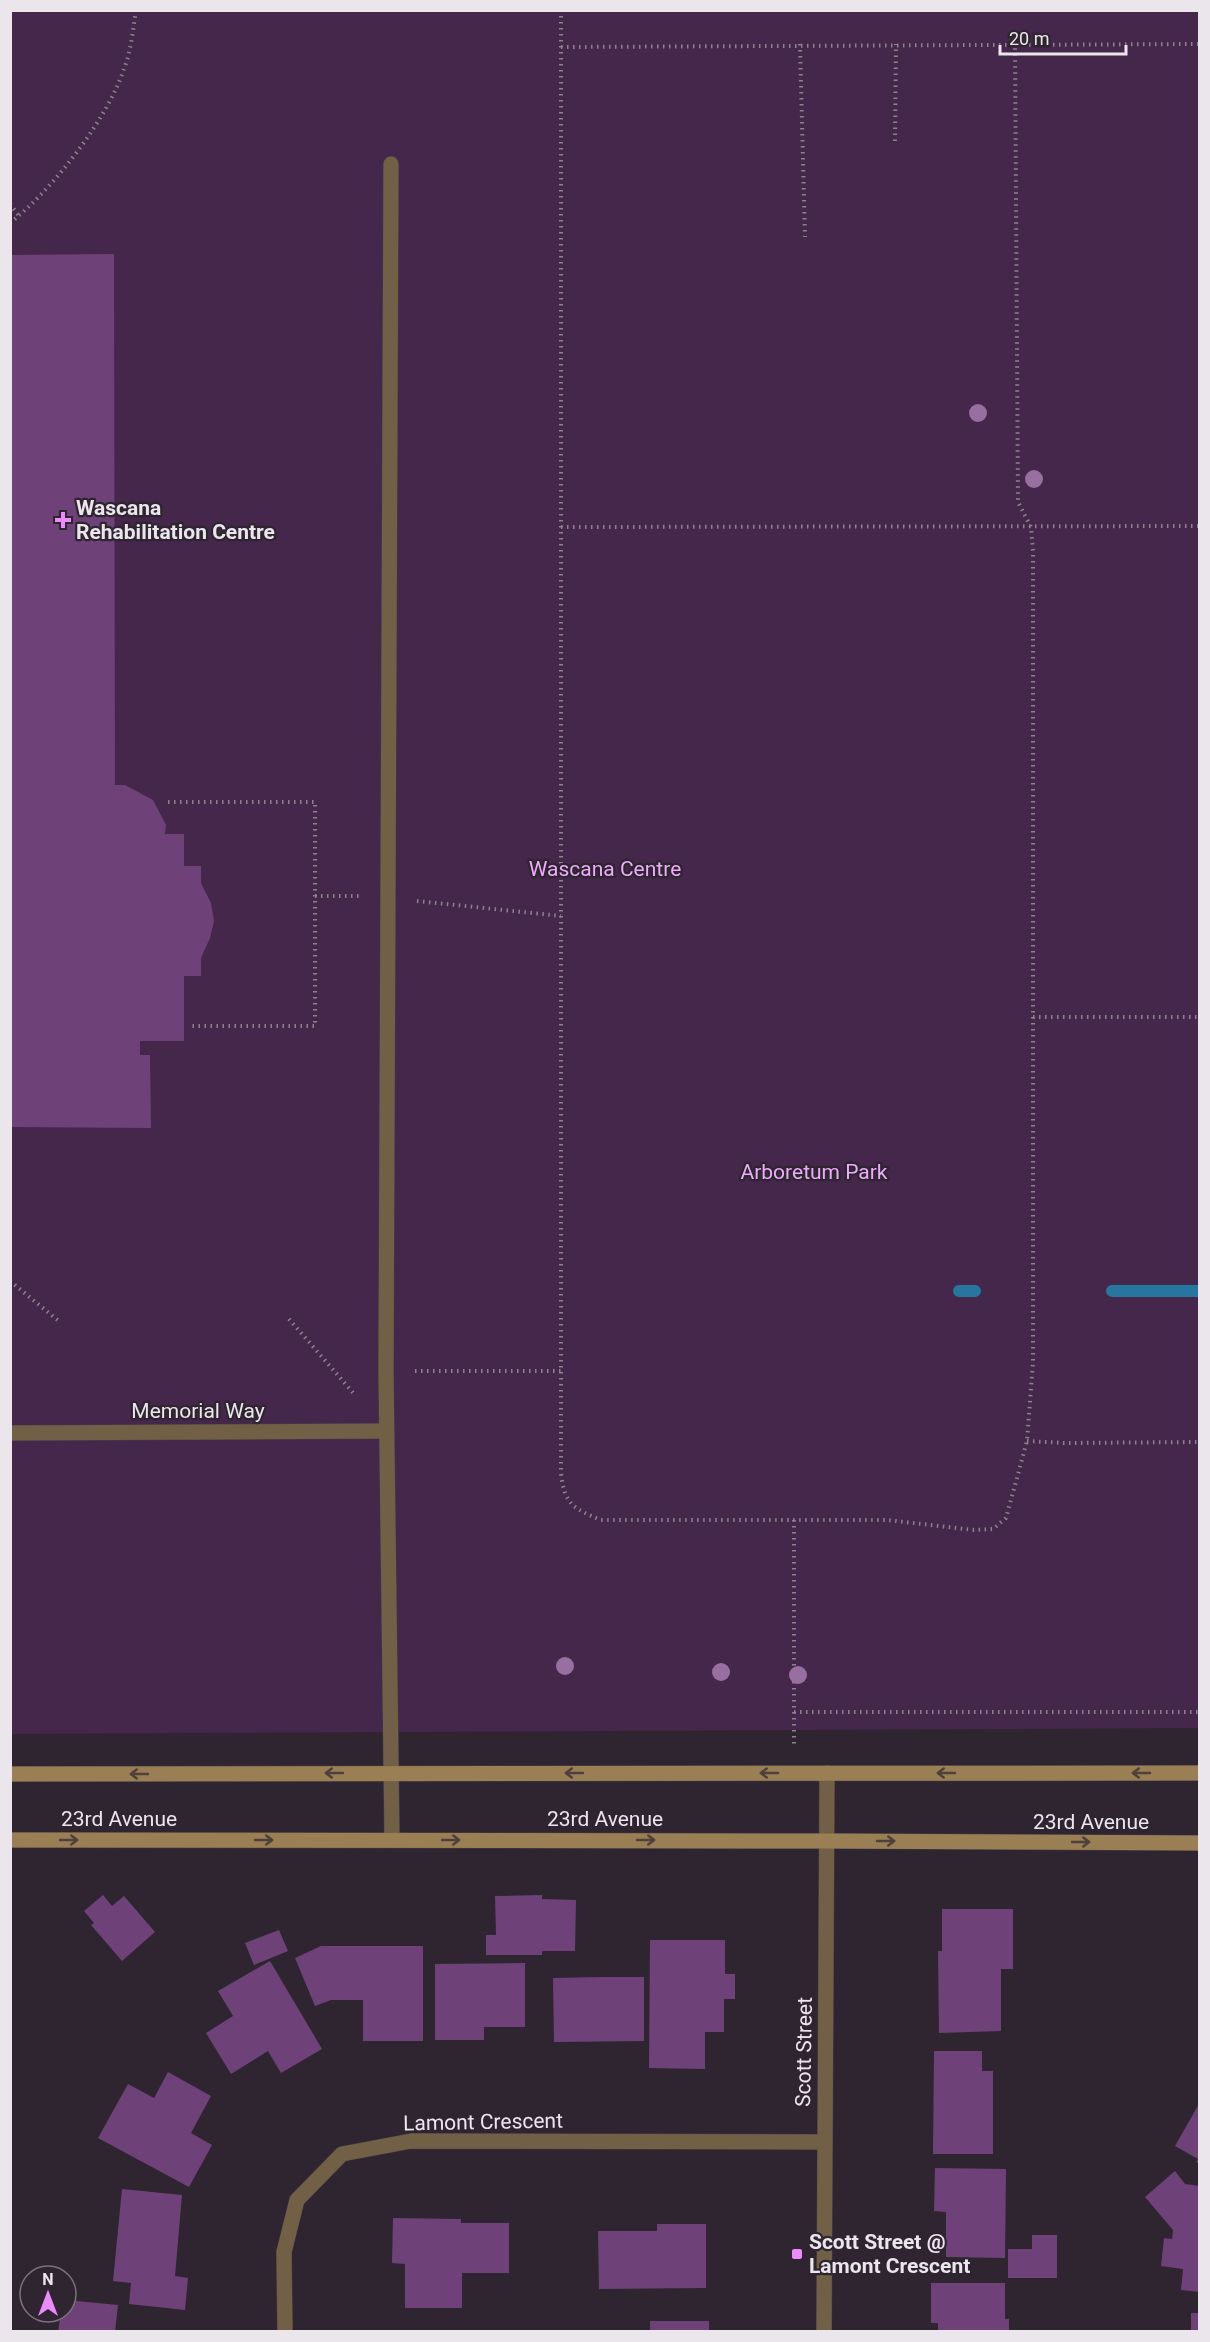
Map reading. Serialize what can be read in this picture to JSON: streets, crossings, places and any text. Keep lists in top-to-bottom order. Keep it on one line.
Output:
{"streets":{"main road":["23rd Avenue"],"street":["Memorial Way","Scott Street","Lamont Crescent"]},"crossings":[["23rd Avenue","Scott Street"],["Scott Street","Lamont Crescent"]],"parks":["Wascana Centre","Arboretum Park"],"places":{"health":["Wascana Rehabilitation Centre"],"transit":["Scott Street @ Lamont Crescent"]},"scale_bar":"20 m","north":"top"}
